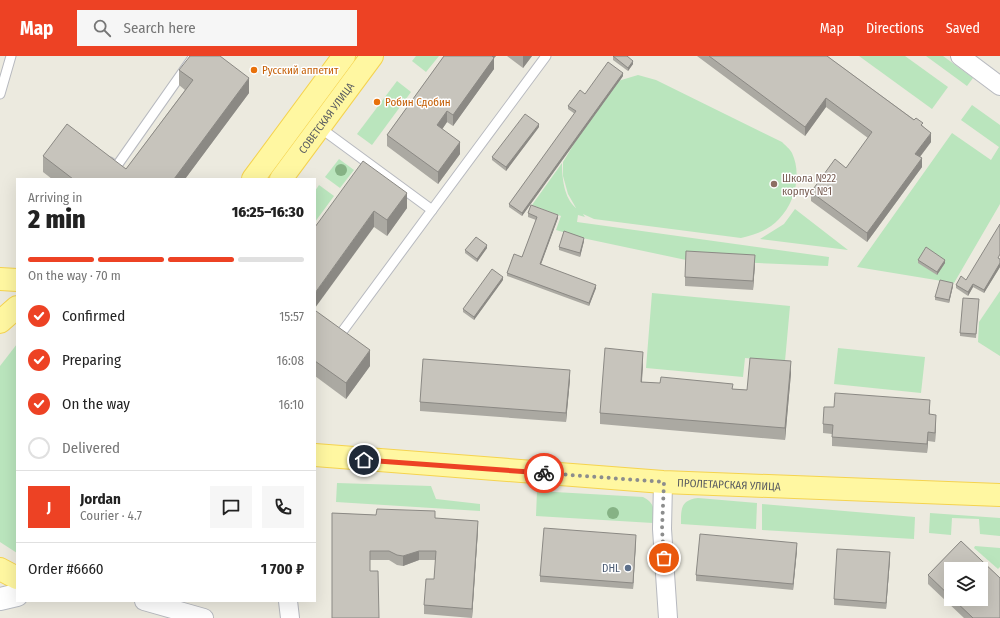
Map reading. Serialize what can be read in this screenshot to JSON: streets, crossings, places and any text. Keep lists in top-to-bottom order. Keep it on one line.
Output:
{"streets":{"main road":["СОВЕТСКАЯ УЛИЦА","ПРОЛЕТАРСКАЯ УЛИЦА"]},"places":["Русский аппетит","Робин Сдобин","Школа №22 корпус №1","DHL"],"page":{"header":"Map","search":"Search here","nav":["Map","Directions","Saved"],"heading":["2 min","Arriving in","16:25–16:30"],"panel":["Jordan","Courier · 4.7","Order #6660","1 700 ₽"],"bar":"On the way · 70 m","list":[["Confirmed","15:57"],["Preparing","16:08"],["On the way","16:10"],"Delivered"],"round":"J"}}
